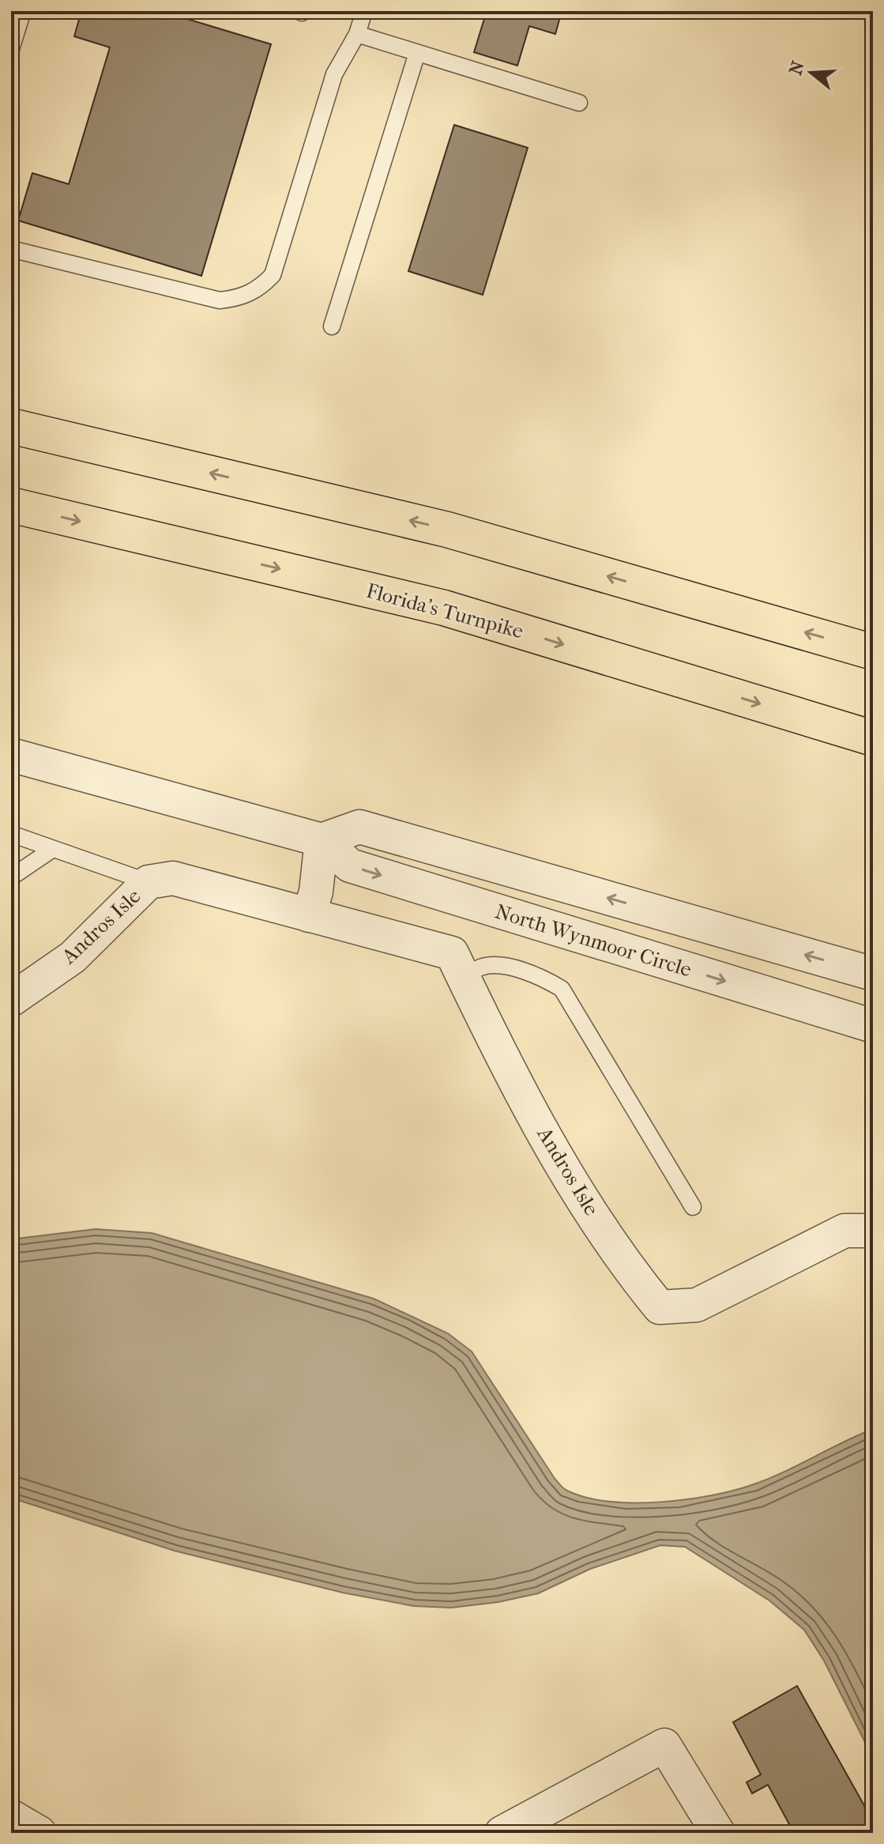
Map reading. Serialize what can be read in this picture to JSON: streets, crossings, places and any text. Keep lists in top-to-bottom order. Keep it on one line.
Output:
{"streets":{"highway":["Florida's Turnpike"],"street":["Andros Isle","North Wynmoor Circle"]},"north":"left"}
